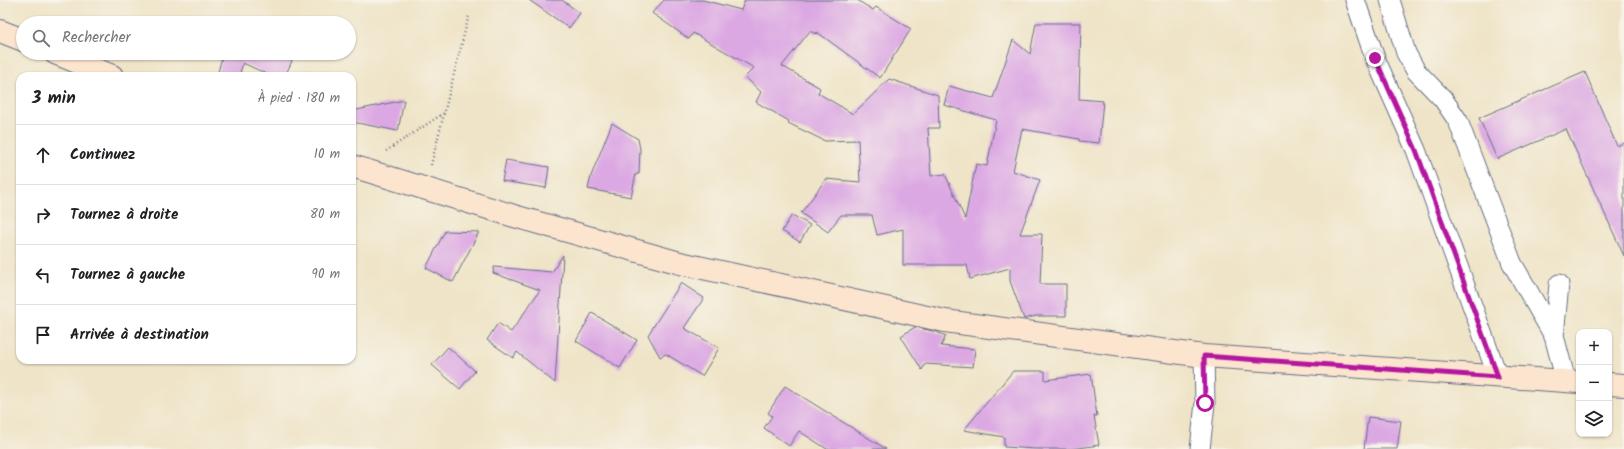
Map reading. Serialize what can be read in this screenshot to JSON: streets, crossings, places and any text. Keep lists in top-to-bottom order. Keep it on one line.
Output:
{"page":{"search":"Rechercher","heading":["3 min","À pied · 180 m"],"list":[["Continuez","10 m"],["Tournez à droite","80 m"],["Tournez à gauche","90 m"],"Arrivée à destination"],"map_buttons":["+","−"]}}
